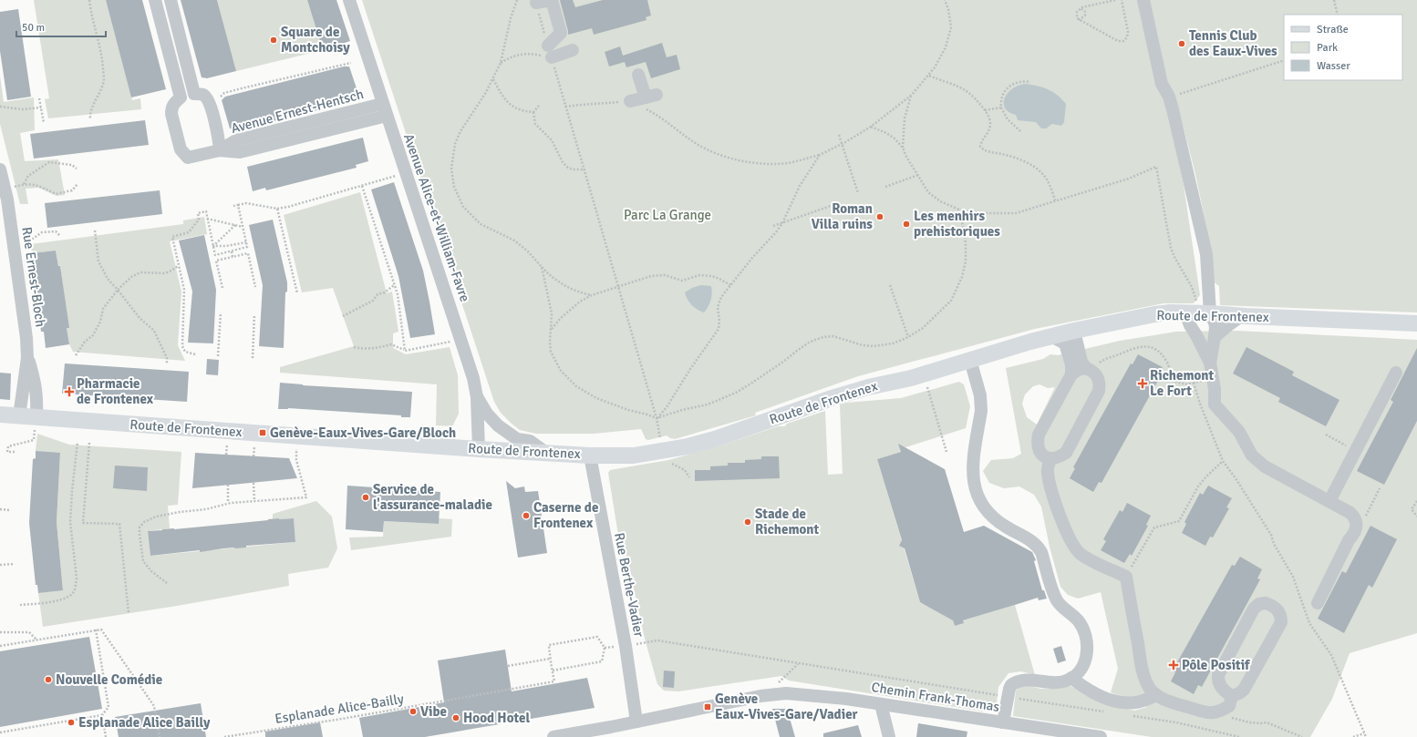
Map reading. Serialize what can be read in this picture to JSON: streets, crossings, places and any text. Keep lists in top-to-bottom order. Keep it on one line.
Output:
{"streets":{"main road":["Route de Frontenex"],"street":["Avenue Ernest-Hentsch","Avenue Alice-et-William-Favre","Rue Ernest-Bloch","Rue Berthe-Vadier","Chemin Frank-Thomas"],"path":["Esplanade Alice-Bailly"]},"crossings":[["Avenue Ernest-Hentsch","Avenue Alice-et-William-Favre"],["Avenue Alice-et-William-Favre","Route de Frontenex"],["Rue Ernest-Bloch","Route de Frontenex"],["Route de Frontenex","Rue Berthe-Vadier"],["Rue Berthe-Vadier","Chemin Frank-Thomas"]],"parks":["Parc La Grange"],"places":{"other":["Square de Montchoisy","Tennis Club des Eaux-Vives","Roman Villa ruins","Les menhirs prehistoriques","Service de l'assurance-maladie","Caserne de Frontenex","Stade de Richemont","Nouvelle Comédie","Vibe","Hood Hotel","Esplanade Alice Bailly"],"health":["Richemont Le Fort","Pharmacie de Frontenex","Pôle Positif"],"transit":["Genève-Eaux-Vives-Gare/Bloch","Genève Eaux-Vives-Gare/Vadier"]},"legend":["Straße","Park","Wasser"],"scale_bar":"50 m"}
